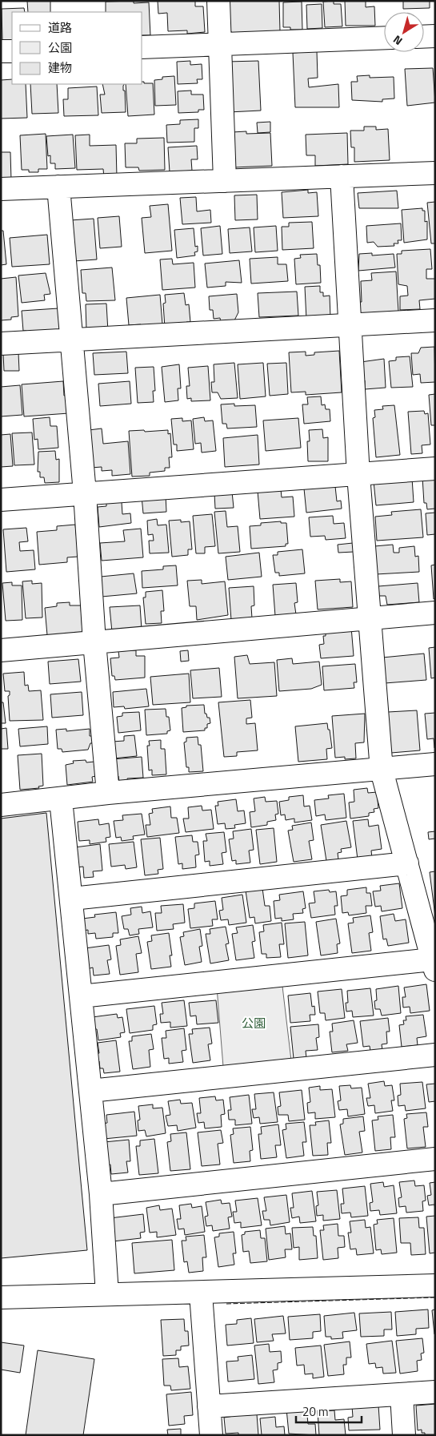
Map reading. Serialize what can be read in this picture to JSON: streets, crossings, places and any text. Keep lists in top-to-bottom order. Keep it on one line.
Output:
{"parks":["公園"],"legend":["道路","公園","建物"],"scale_bar":"20 m","north":"bottom left"}
